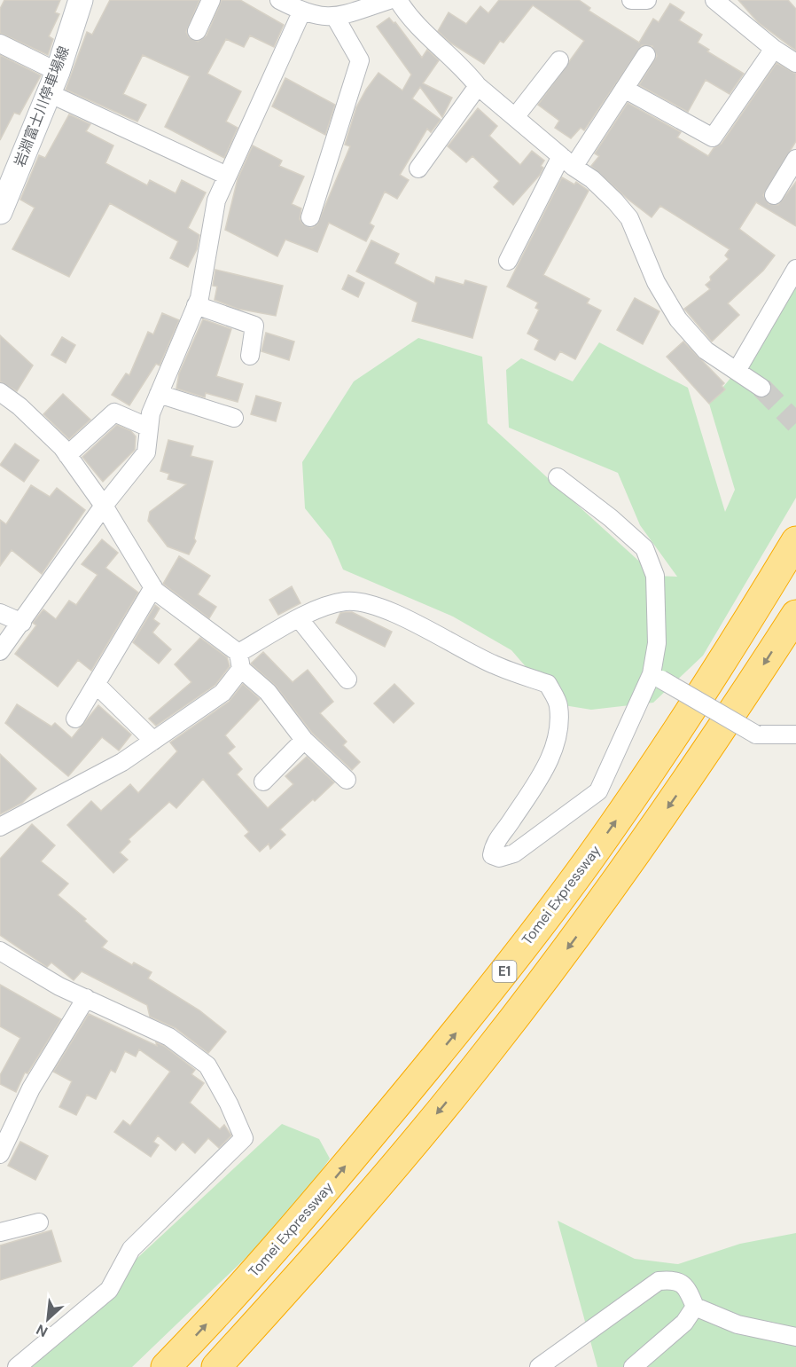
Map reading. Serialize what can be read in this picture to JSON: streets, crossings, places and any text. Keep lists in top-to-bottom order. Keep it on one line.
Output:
{"streets":{"highway":["Tomei Expressway","E1"],"main road":["岩淵富士川停車場線"]},"north":"bottom left"}
